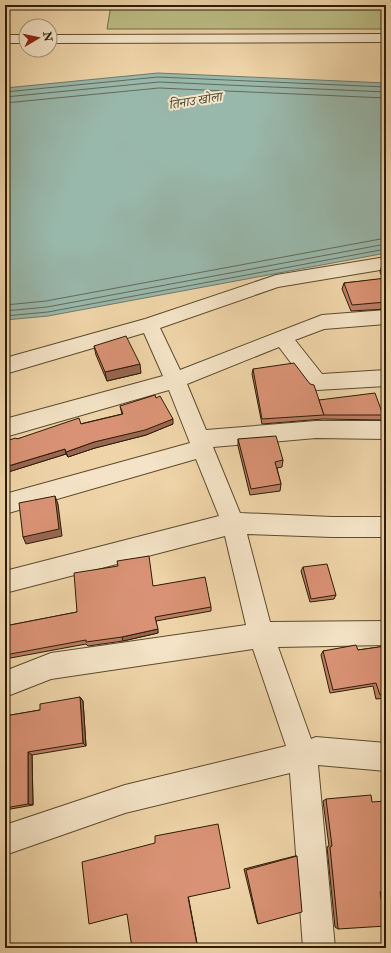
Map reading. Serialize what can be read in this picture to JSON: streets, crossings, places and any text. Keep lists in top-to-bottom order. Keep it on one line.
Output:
{"water":["तिनाउ खोला"],"north":"right"}
